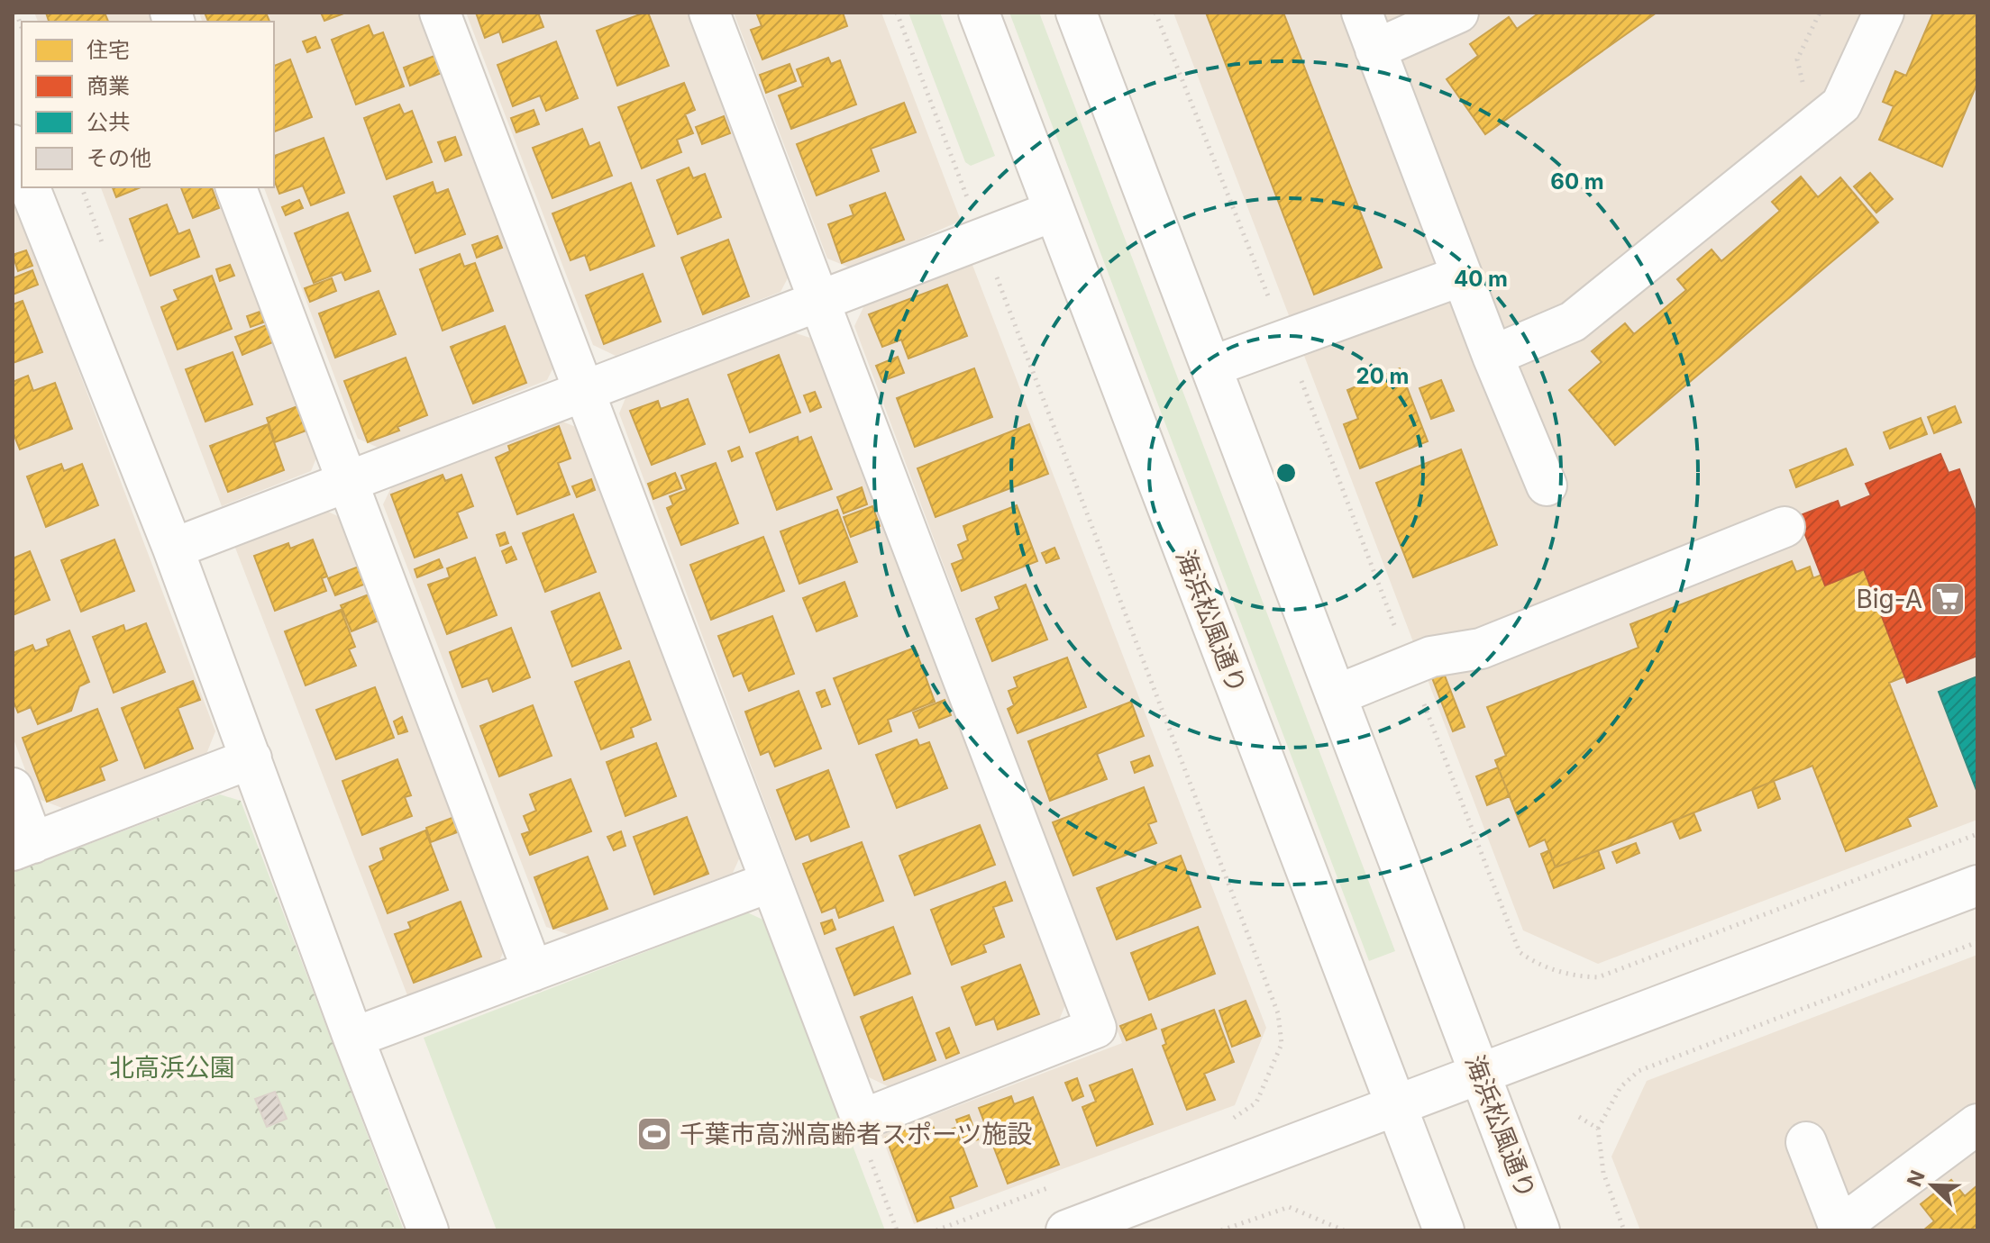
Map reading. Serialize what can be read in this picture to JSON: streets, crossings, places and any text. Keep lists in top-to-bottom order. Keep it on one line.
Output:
{"streets":{"street":["海浜松風通り"]},"parks":["北高浜公園"],"places":{"supermarket":["Big-A"],"sports":["千葉市高洲高齢者スポーツ施設"]},"legend":["住宅","商業","公共","その他"],"north":"top left","rings":["60 m","40 m","20 m"]}
